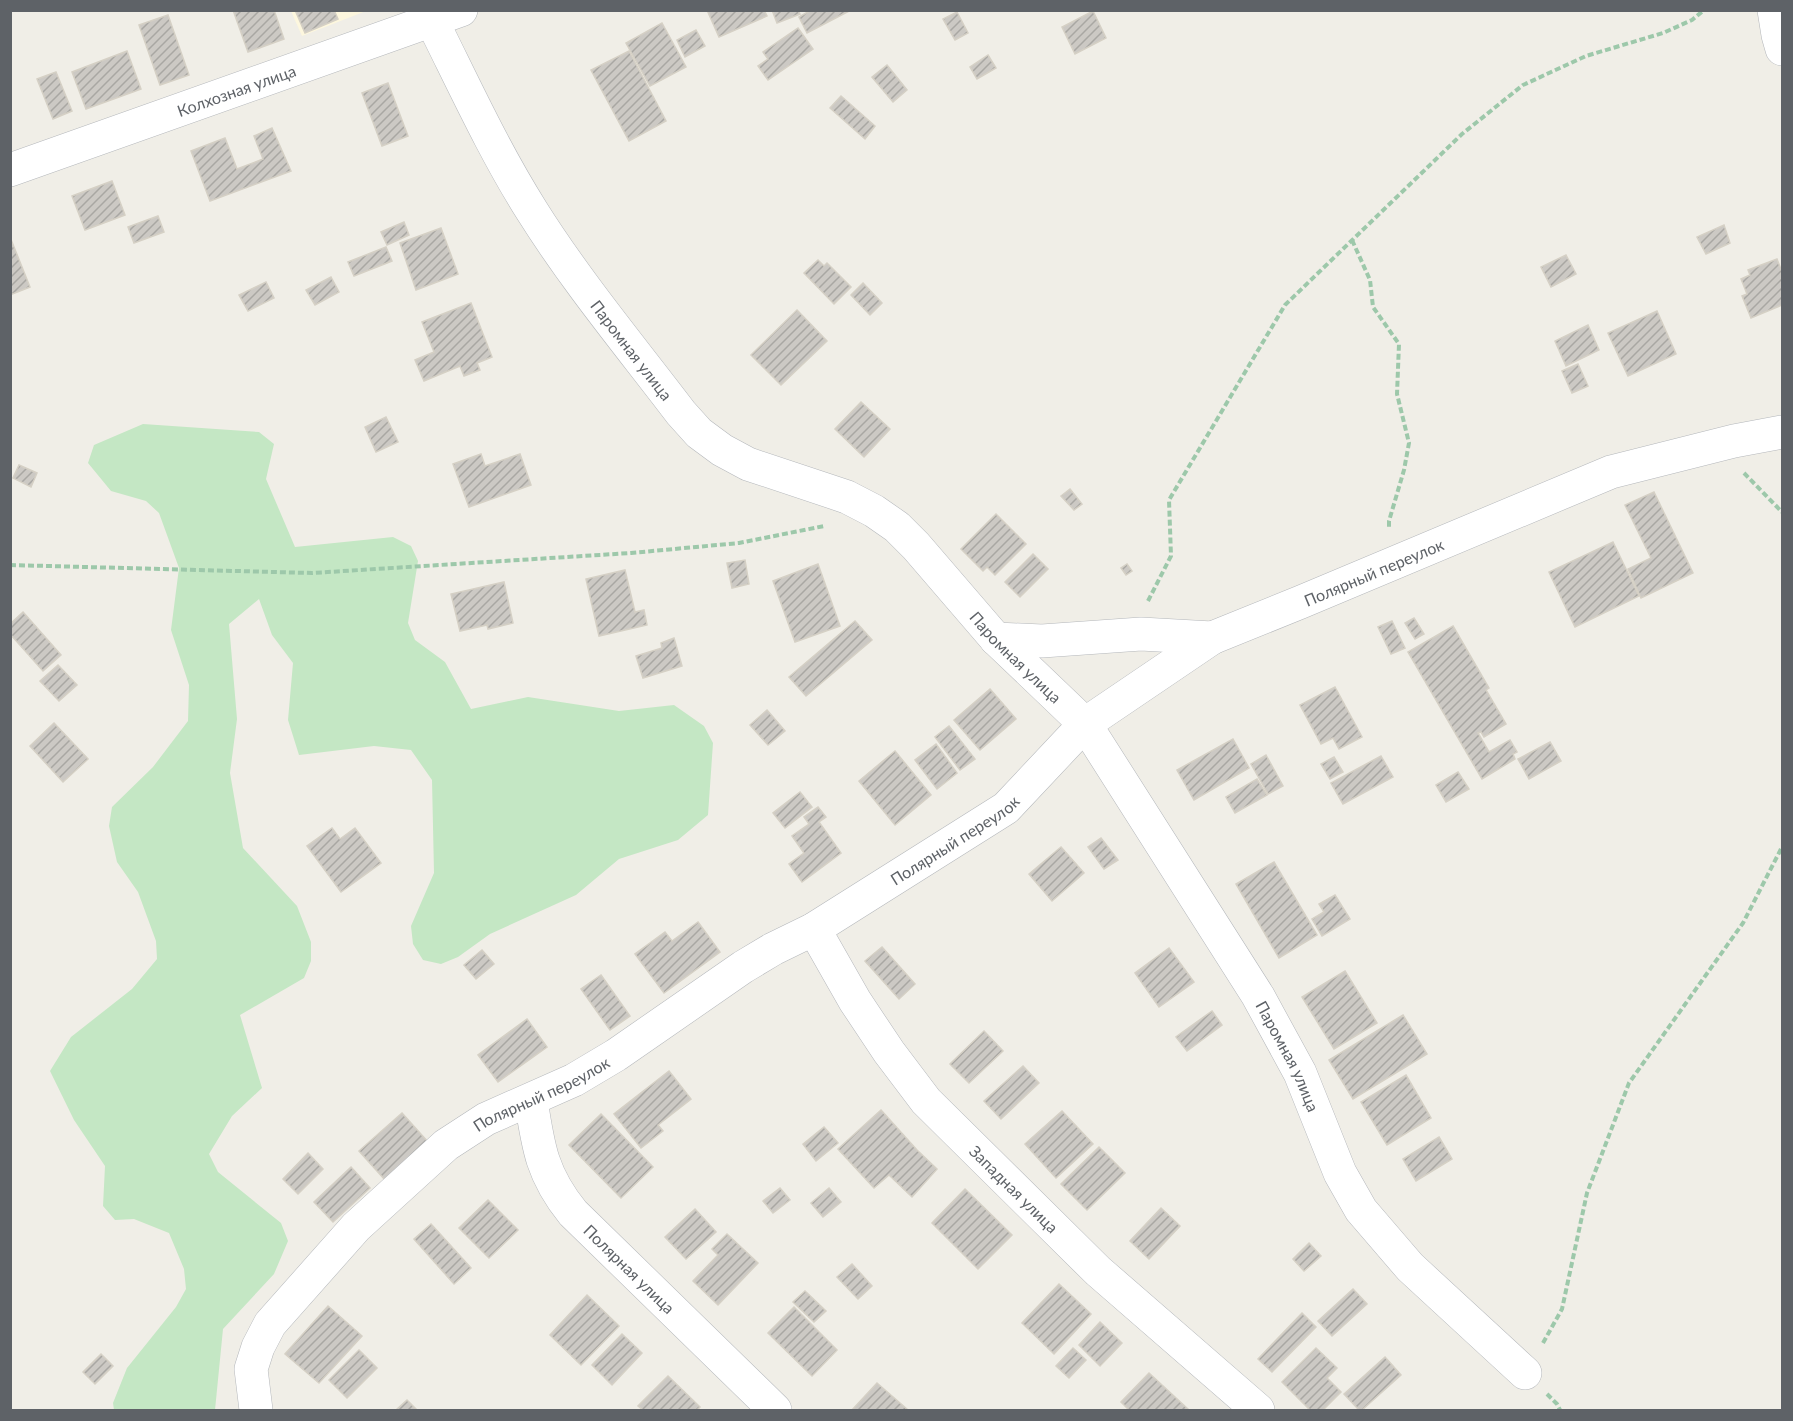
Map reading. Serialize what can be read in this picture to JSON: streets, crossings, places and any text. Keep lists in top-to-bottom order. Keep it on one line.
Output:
{"streets":{"street":["Колхозная улица","Паромная улица","Полярный переулок","Западная улица","Полярная улица"]},"crossings":[["Колхозная улица","Паромная улица"],["Паромная улица","Полярный переулок"],["Полярный переулок","Западная улица"],["Полярный переулок","Полярная улица"]]}
